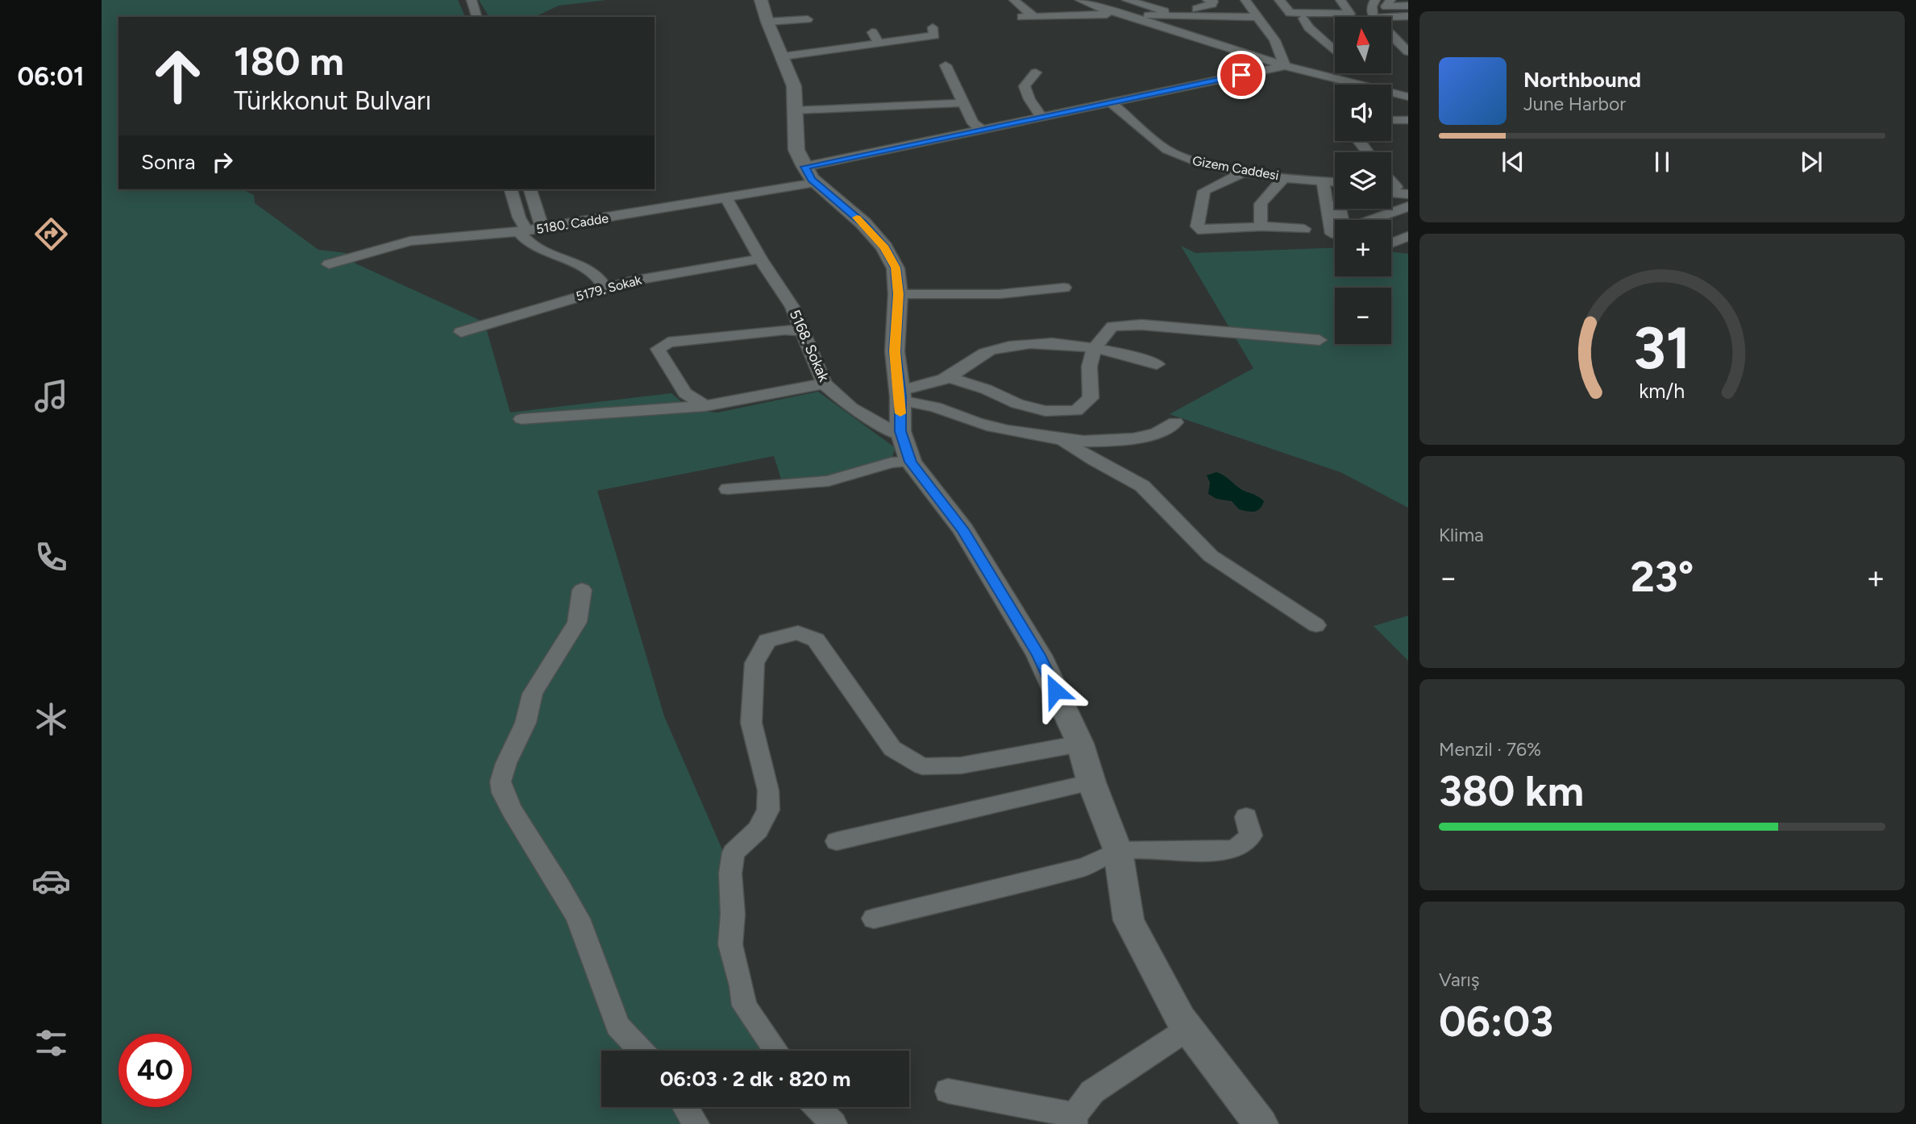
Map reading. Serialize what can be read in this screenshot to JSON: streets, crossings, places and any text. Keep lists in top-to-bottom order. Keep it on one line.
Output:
{"streets":{"street":["Gizem Caddesi","5180. Cadde","5179. Sokak","5168. Sokak"]},"crossings":[["5180. Cadde","5168. Sokak"],["5179. Sokak","5168. Sokak"]],"north":"top","page":{"tabs":"06:01","map_buttons":["+","−"],"turn":["180 m","Türkkonut Bulvarı"],"song":["Northbound","June Harbor"],"then":"Sonra","tile":["Klima",["Menzil · 76%","380 km"],["Varış","06:03"]],"heat":["−","23°","+"],"limit":"40","trip":"06:03 · 2 dk · 820 m","gauge":["31","km/h"]}}
